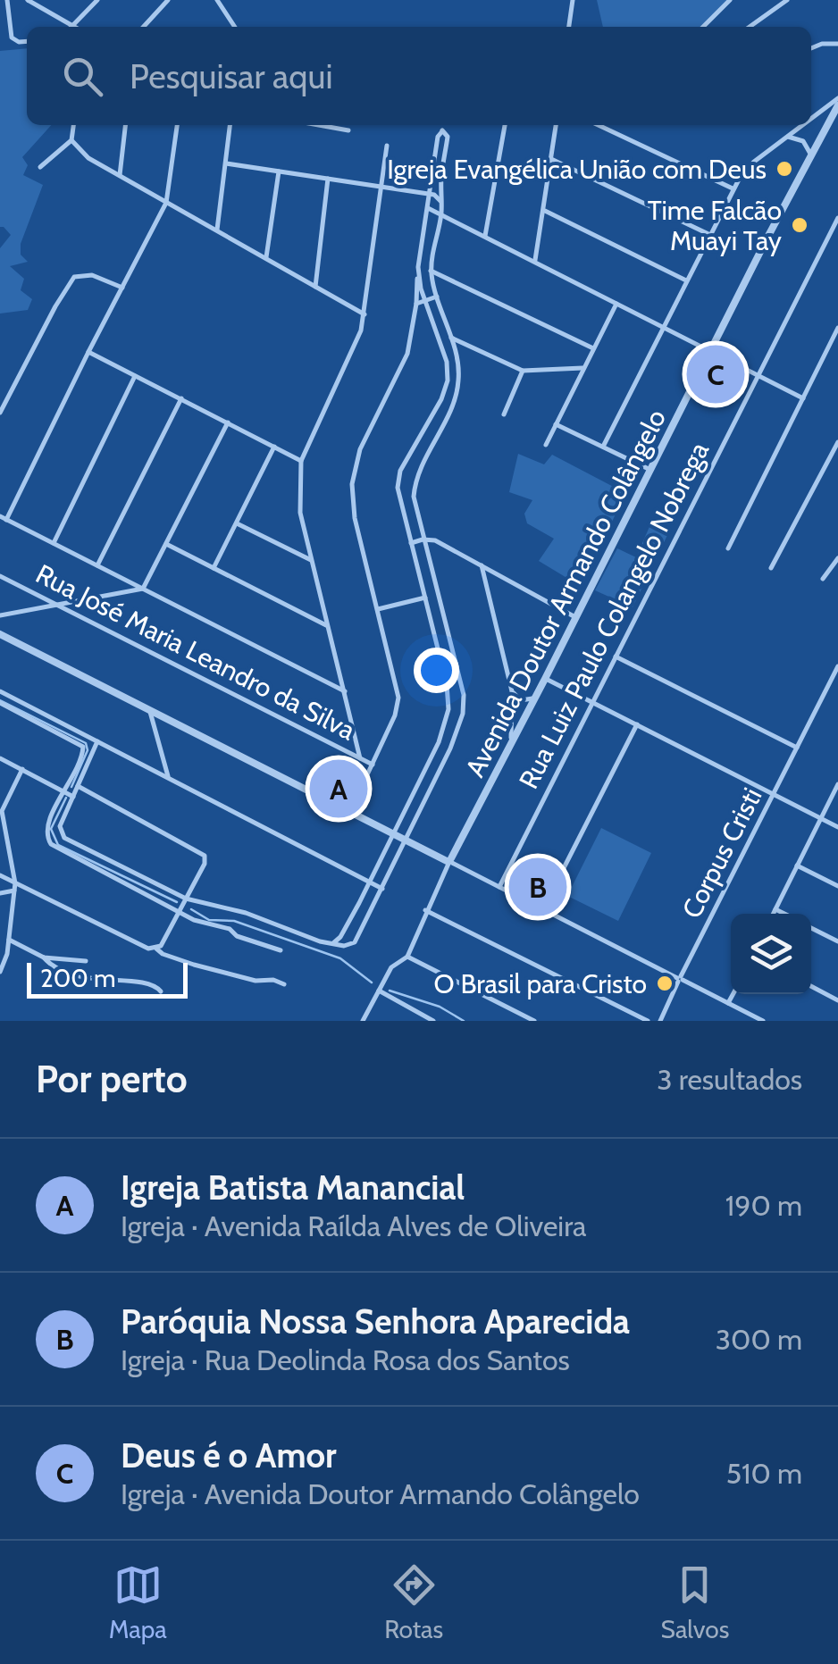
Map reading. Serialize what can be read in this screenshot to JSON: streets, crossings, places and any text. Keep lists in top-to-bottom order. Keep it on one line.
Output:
{"streets":{"street":["Avenida Doutor Armando Colângelo","Rua Luiz Paulo Colangelo Nobrega","Rua José Maria Leandro da Silva","Corpus Cristi"]},"places":["Igreja Evangélica União com Deus","Time Falcão Muayi Tay","O Brasil para Cristo"],"scale_bar":"200 m","page":{"search":"Pesquisar aqui","pins":["C","A","B"],"scale":"200 m","heading":["Por perto","3 resultados"],"list":[{"mark":"A","name":"Igreja Batista Manancial","note":"Igreja · Avenida Raílda Alves de Oliveira","value":"190 m"},{"mark":"B","name":"Paróquia Nossa Senhora Aparecida","note":"Igreja · Rua Deolinda Rosa dos Santos","value":"300 m"},{"mark":"C","name":"Deus é o Amor","note":"Igreja · Avenida Doutor Armando Colângelo","value":"510 m"}],"nav":["Mapa","Rotas","Salvos"]}}
